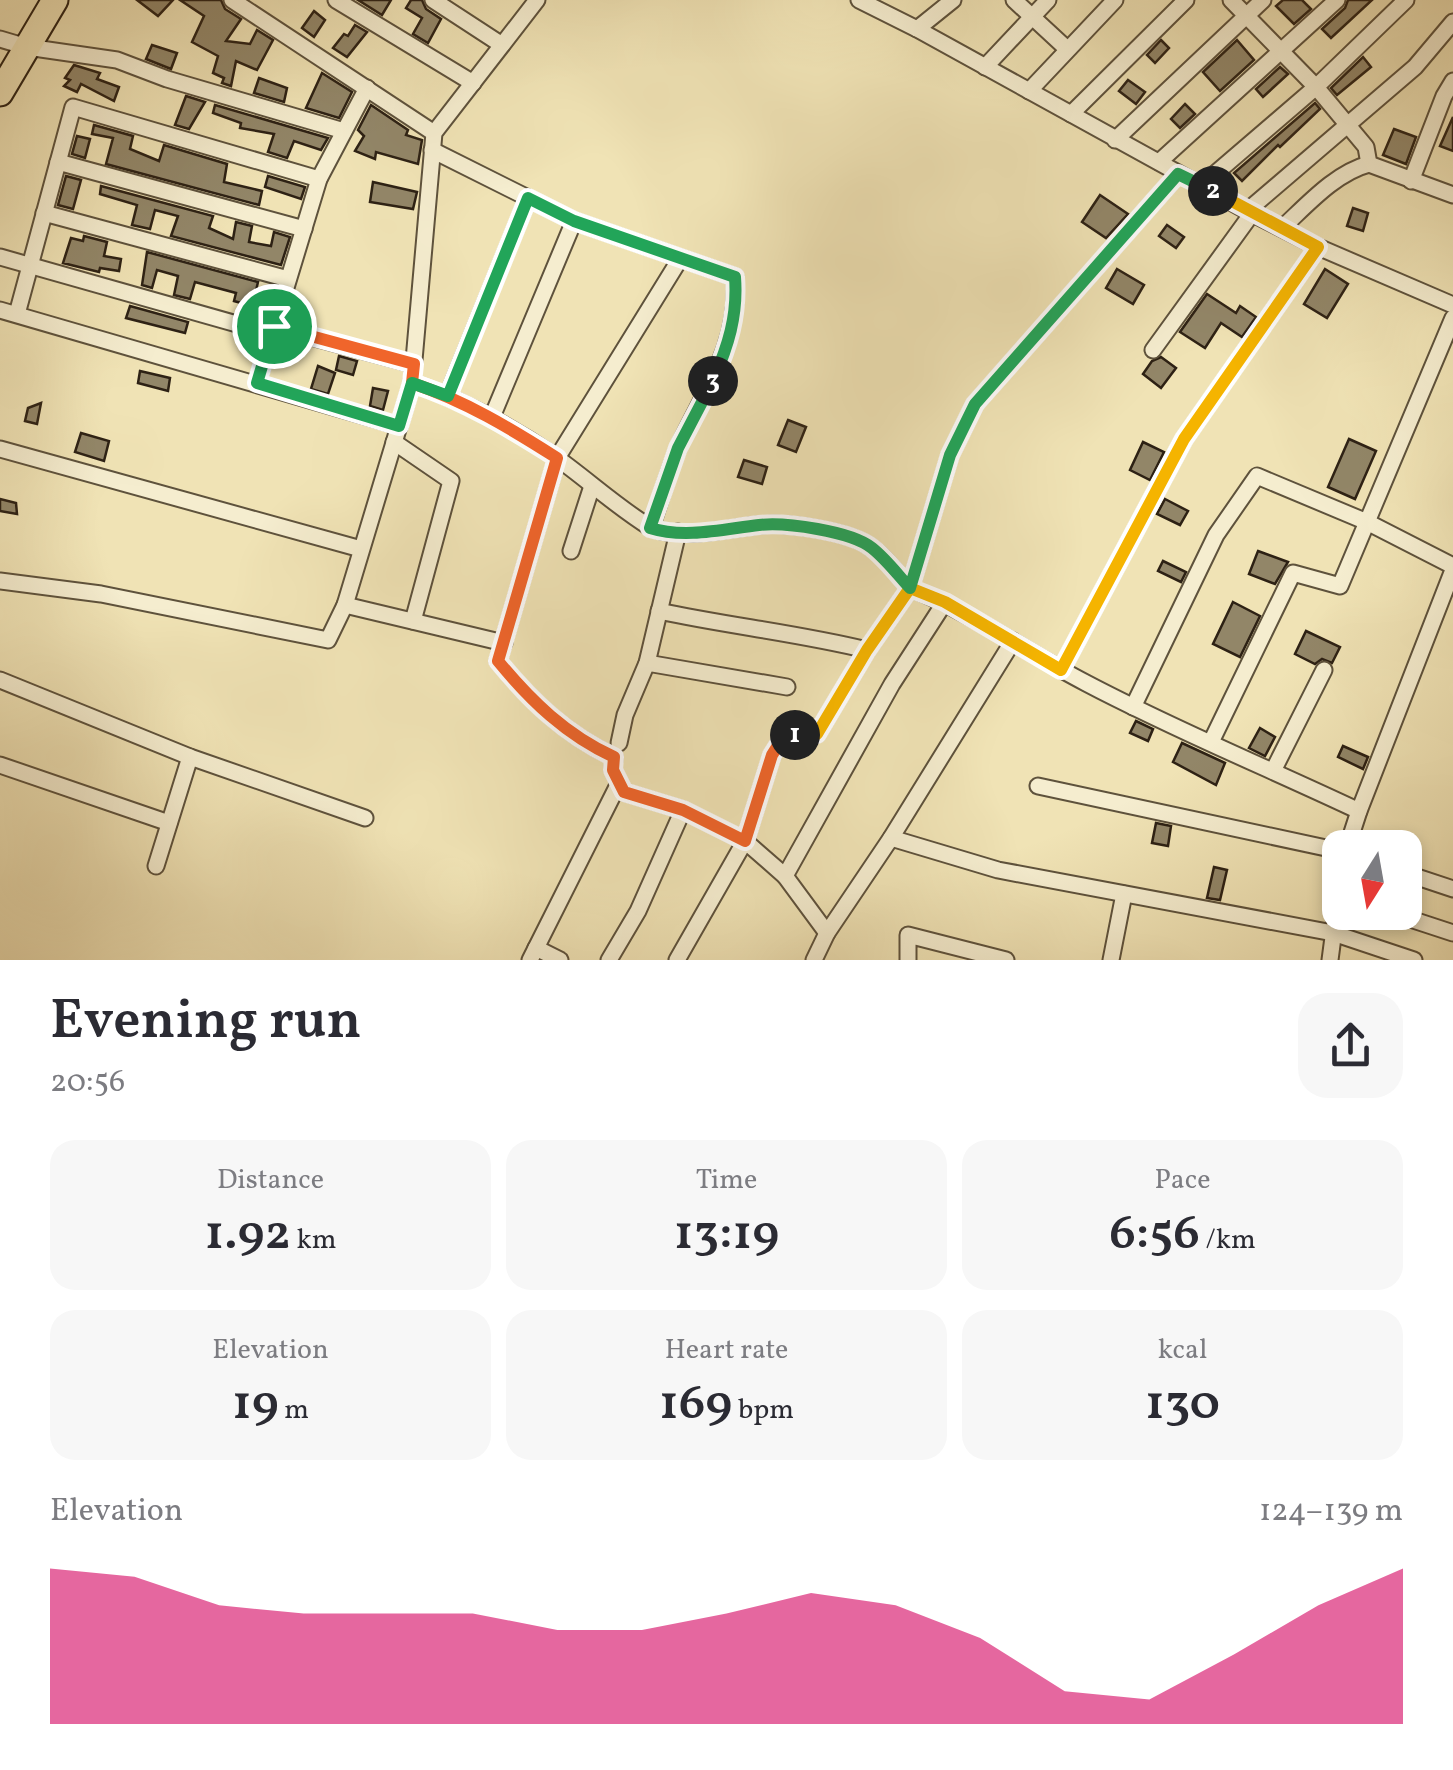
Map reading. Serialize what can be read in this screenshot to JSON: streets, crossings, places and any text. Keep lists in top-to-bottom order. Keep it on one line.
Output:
{"north":"bottom","page":{"pins":["2","3","1"],"heading":["Evening run","20:56"],"stats":[["Distance","1.92 km"],["Time","13:19"],["Pace","6:56 /km"],["Elevation","19 m"],["Heart rate","169 bpm"],["kcal","130"]],"chart":["Elevation","124–139 m"]}}
